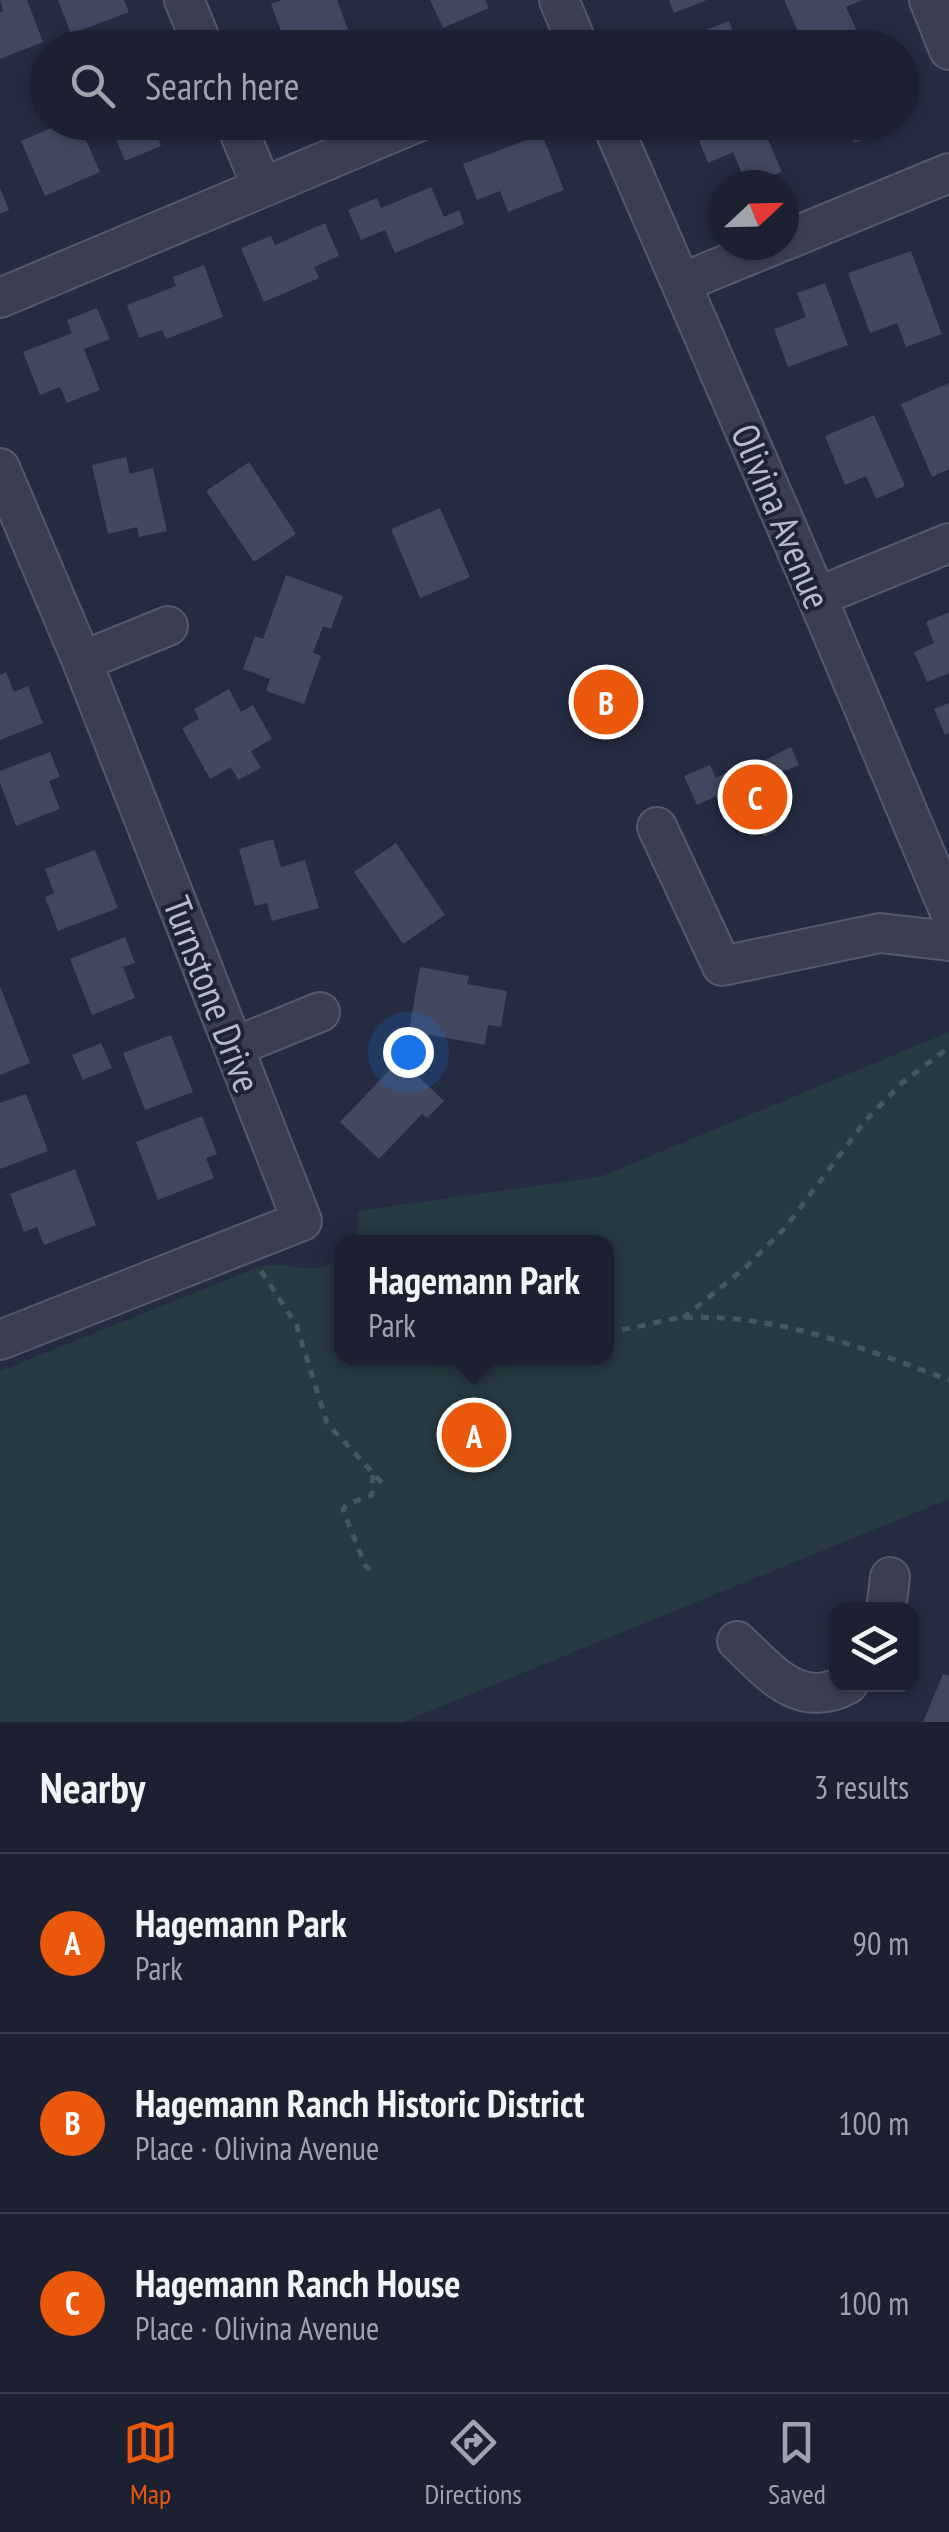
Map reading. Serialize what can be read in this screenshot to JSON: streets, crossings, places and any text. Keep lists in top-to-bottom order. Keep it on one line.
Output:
{"streets":{"street":["Olivina Avenue","Turnstone Drive"]},"north":"right","page":{"search":"Search here","pins":["B","C","A"],"popup":["Hagemann Park","Park"],"heading":["Nearby","3 results"],"list":[{"mark":"A","name":"Hagemann Park","note":"Park","value":"90 m"},{"mark":"B","name":"Hagemann Ranch Historic District","note":"Place · Olivina Avenue","value":"100 m"},{"mark":"C","name":"Hagemann Ranch House","note":"Place · Olivina Avenue","value":"100 m"}],"nav":["Map","Directions","Saved"]}}
